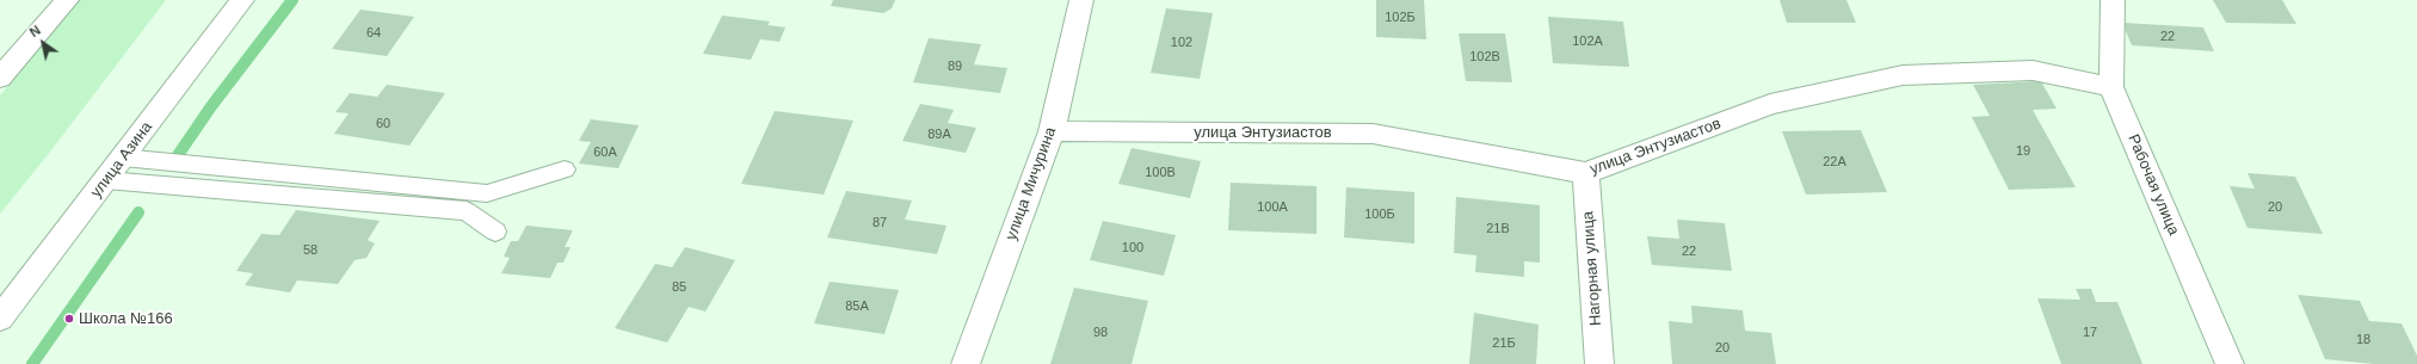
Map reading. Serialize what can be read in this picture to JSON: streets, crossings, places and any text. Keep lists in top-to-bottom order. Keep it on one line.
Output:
{"streets":{"street":["улица Энтузиастов","улица Азина","улица Мичурина","Рабочая улица","Нагорная улица"]},"crossings":[["улица Энтузиастов","улица Мичурина"],["улица Энтузиастов","Рабочая улица"],["улица Энтузиастов","Нагорная улица"]],"places":["Школа №166"],"house_numbers":["102Б","64","22","102А","102","102В","89","60","89А","19","60А","22А","100В","100А","20","100Б","87","21В","100","58","22","85","85А","98","17","18","21Б","20"],"north":"top left"}
